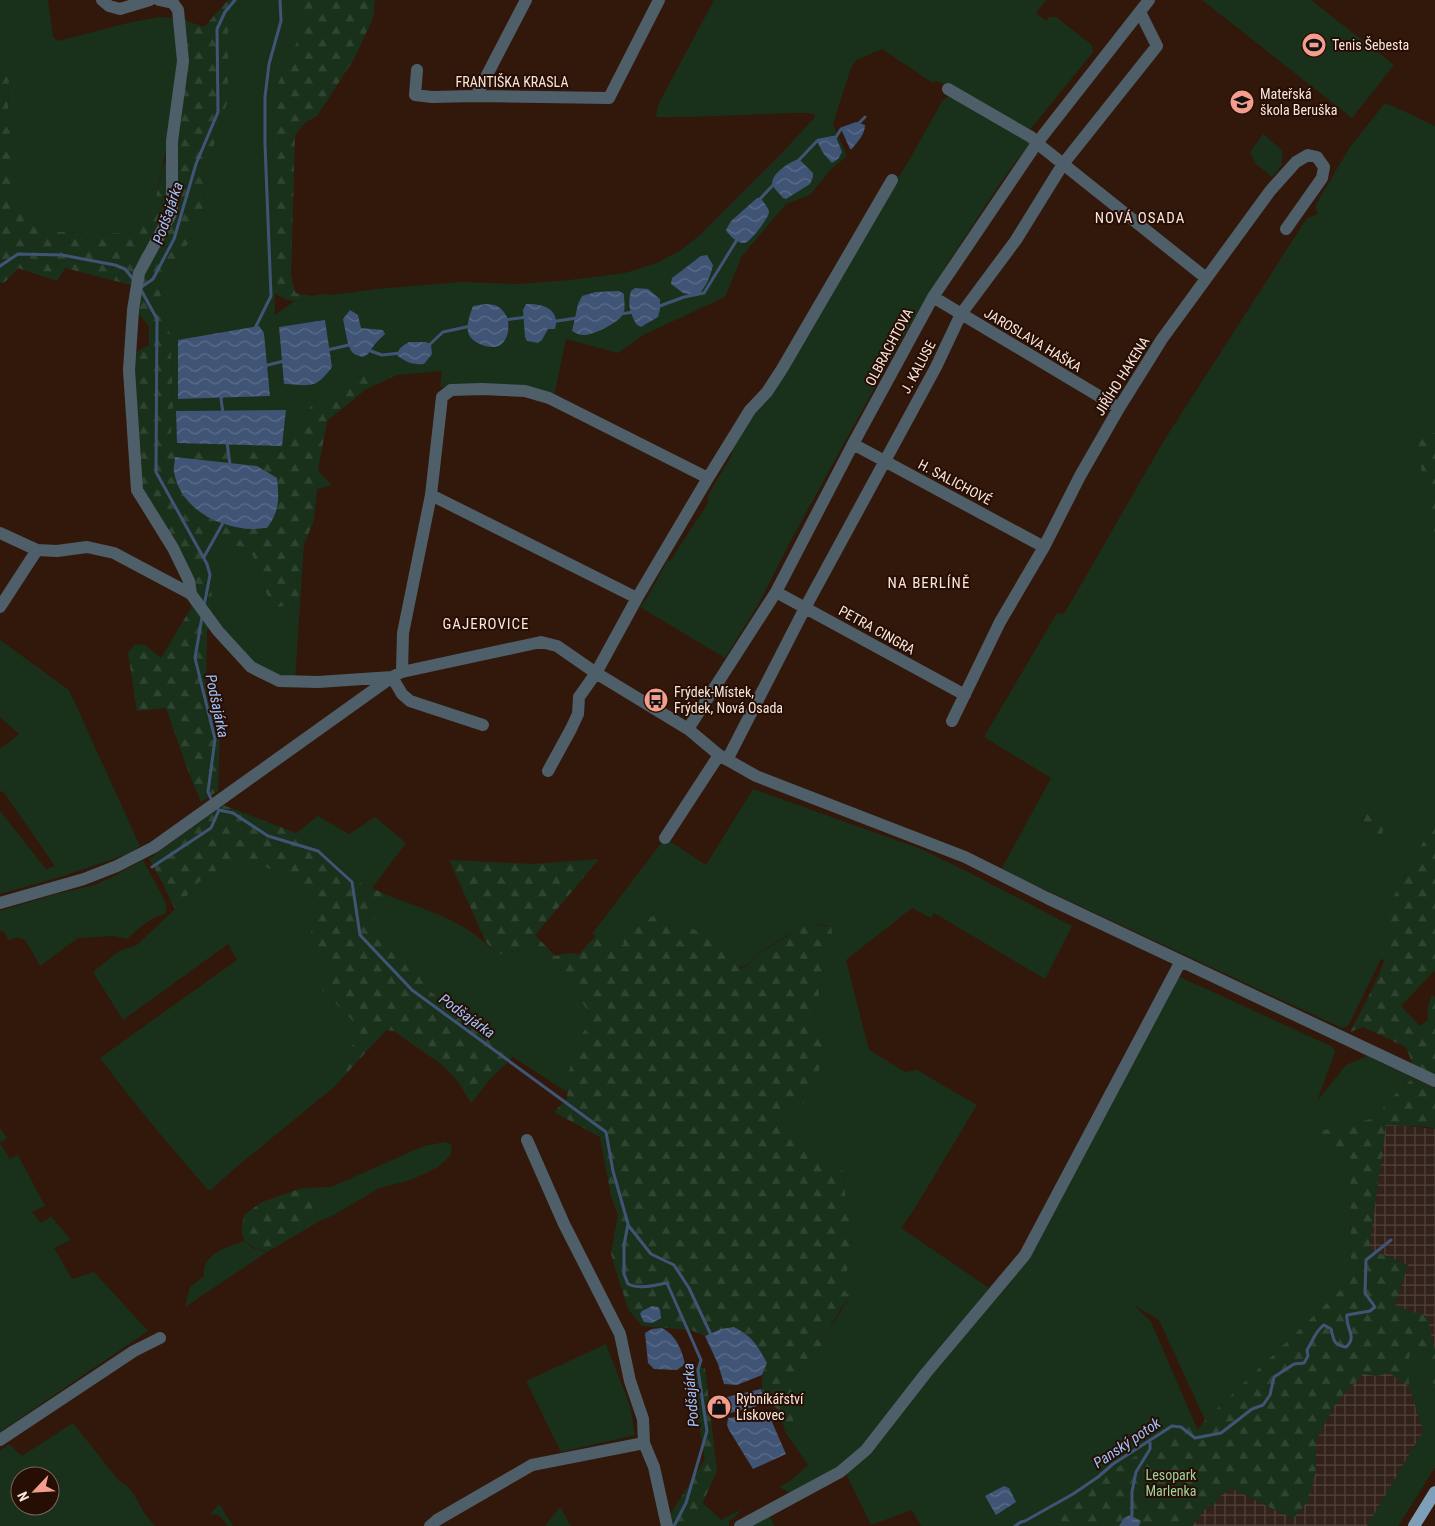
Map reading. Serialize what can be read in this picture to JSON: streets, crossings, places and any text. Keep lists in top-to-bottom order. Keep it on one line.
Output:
{"streets":{"street":["FRANTIŠKA KRASLA","JAROSLAVA HAŠKA","OLBRACHTOVA","J. KALUSE","JIŘÍHO HAKENA","H. SALICHOVÉ","PETRA CINGRA"]},"crossings":[["JAROSLAVA HAŠKA","OLBRACHTOVA"],["JAROSLAVA HAŠKA","J. KALUSE"],["JAROSLAVA HAŠKA","JIŘÍHO HAKENA"],["OLBRACHTOVA","J. KALUSE"],["OLBRACHTOVA","H. SALICHOVÉ"],["OLBRACHTOVA","PETRA CINGRA"],["J. KALUSE","H. SALICHOVÉ"],["J. KALUSE","PETRA CINGRA"],["JIŘÍHO HAKENA","H. SALICHOVÉ"],["JIŘÍHO HAKENA","PETRA CINGRA"]],"districts":["NOVÁ OSADA","NA BERLÍNĚ","GAJEROVICE"],"water":["Podšajárka","Panský potok"],"parks":["Lesopark Marlenka"],"places":{"sports":["Tenis Šebesta"],"school or university":["Mateřská škola Beruška"],"bus stop":["Frýdek-Místek, Frýdek, Nová Osada"],"shop":["Rybníkářství Lískovec"]},"north":"bottom left"}
